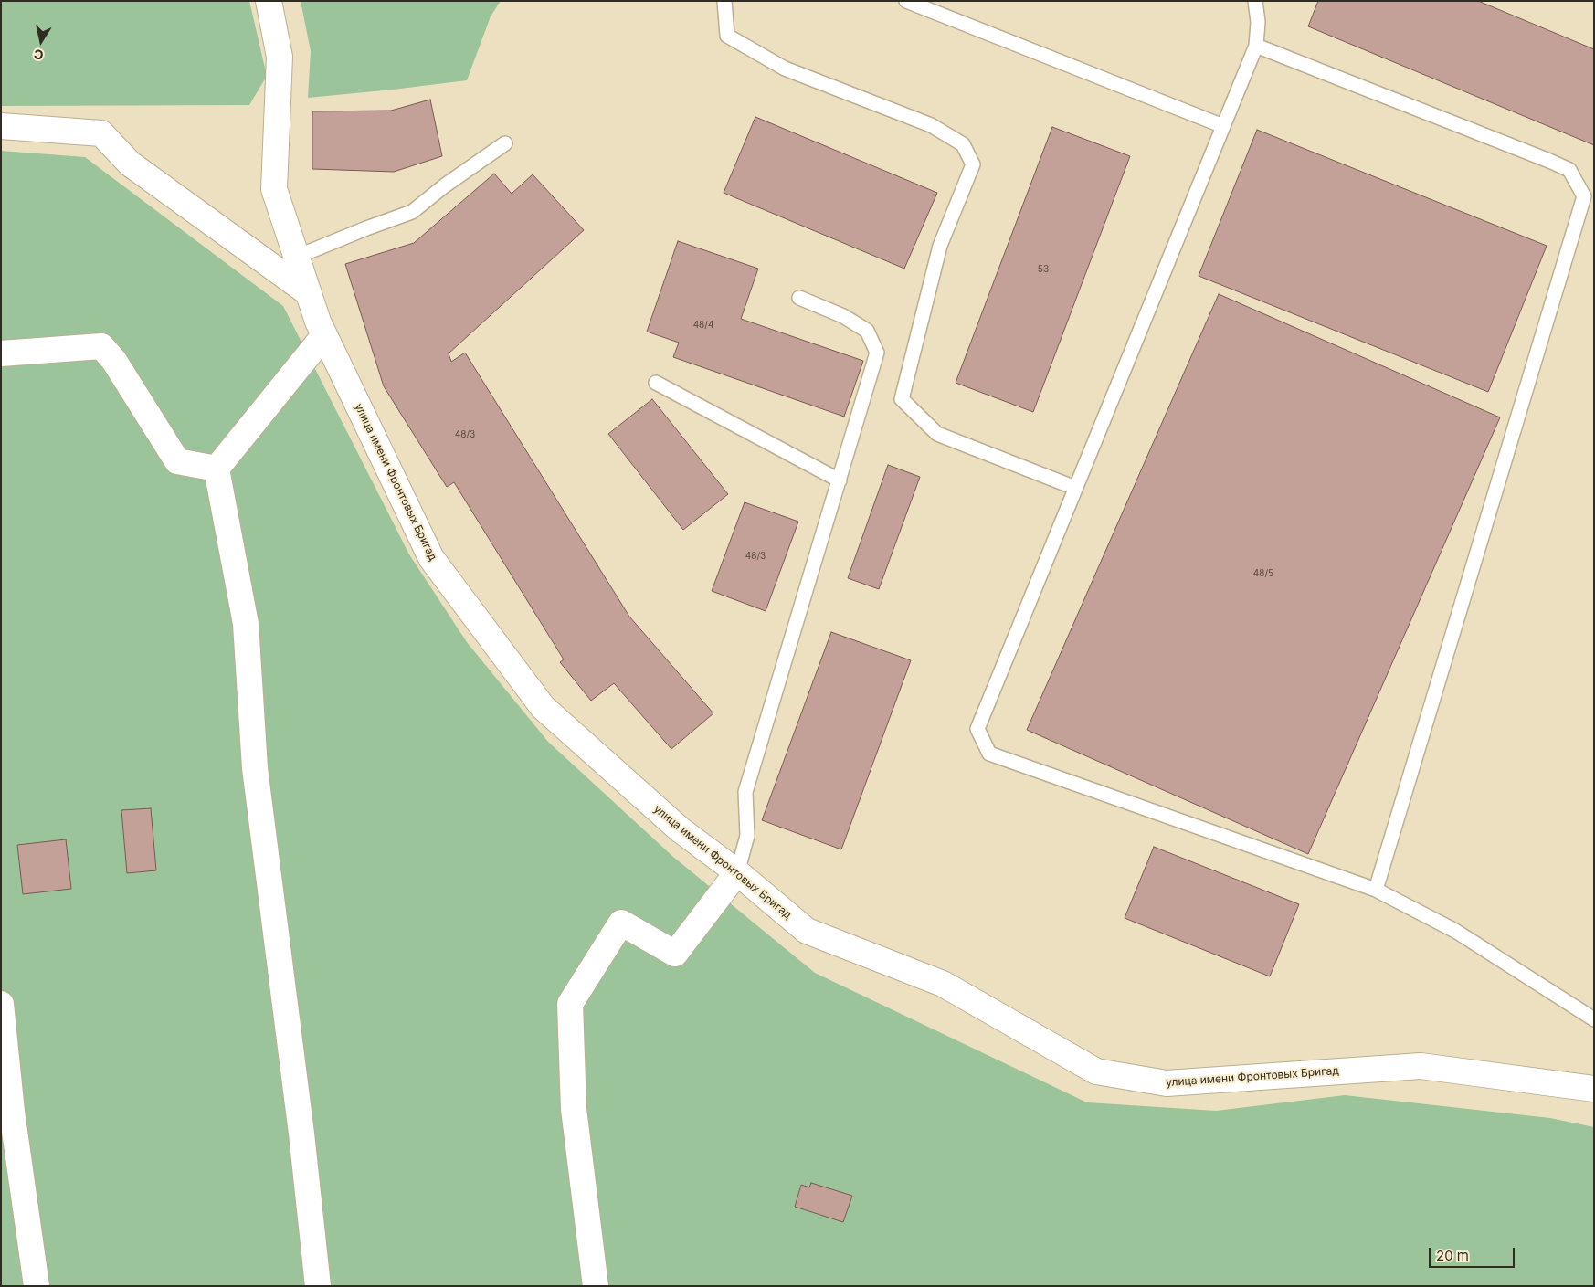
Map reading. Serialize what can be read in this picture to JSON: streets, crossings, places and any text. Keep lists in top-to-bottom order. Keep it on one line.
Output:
{"streets":{"street":["улица имени Фронтовых Бригад"]},"house_numbers":["53","48/4","48/3","48/3","48/5"],"scale_bar":"20 m","north":"bottom"}
